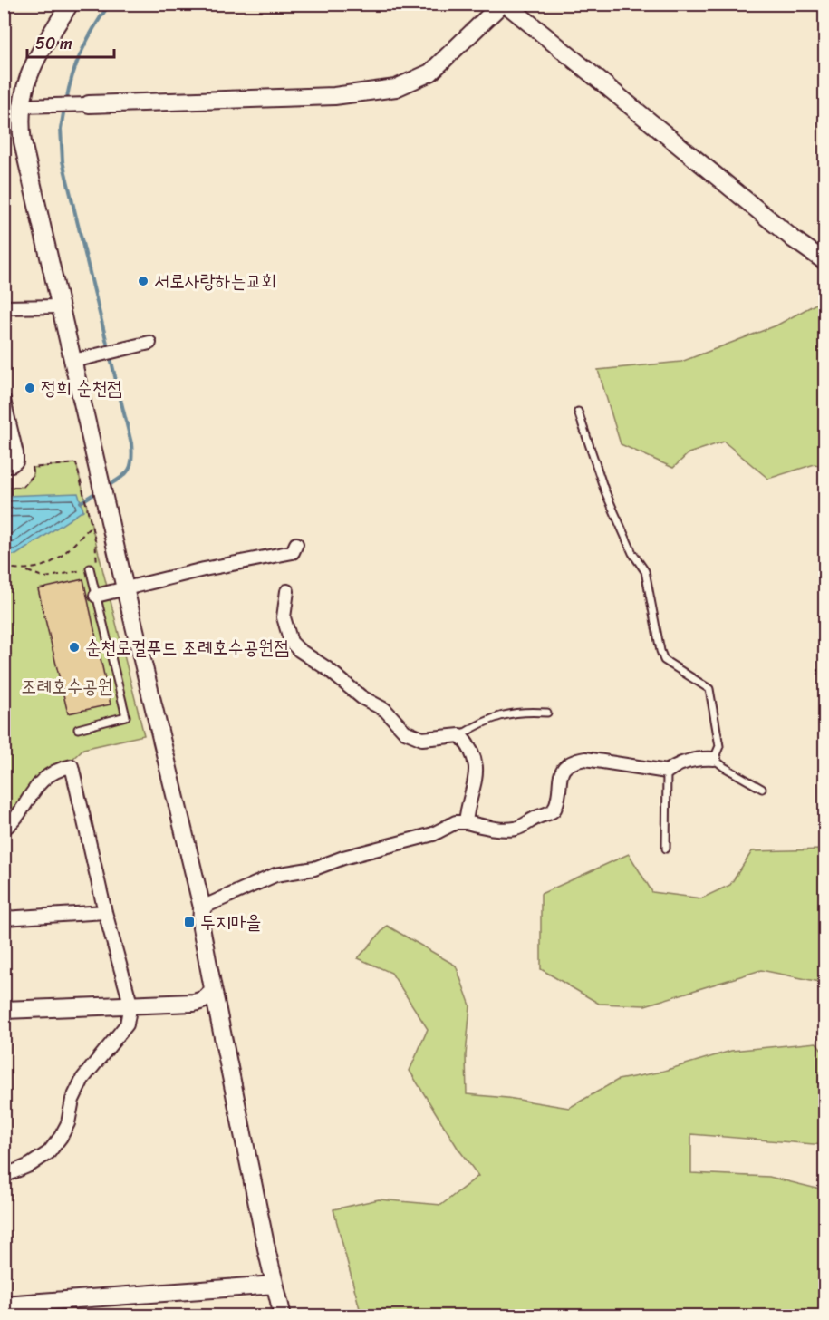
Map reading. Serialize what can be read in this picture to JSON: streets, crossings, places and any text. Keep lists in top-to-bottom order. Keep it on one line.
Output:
{"parks":["조례호수공원"],"places":{"other":["서로사랑하는교회","정희 순천점","순천로컬푸드 조례호수공원점"],"transit":["두지마을"]},"scale_bar":"50 m"}
